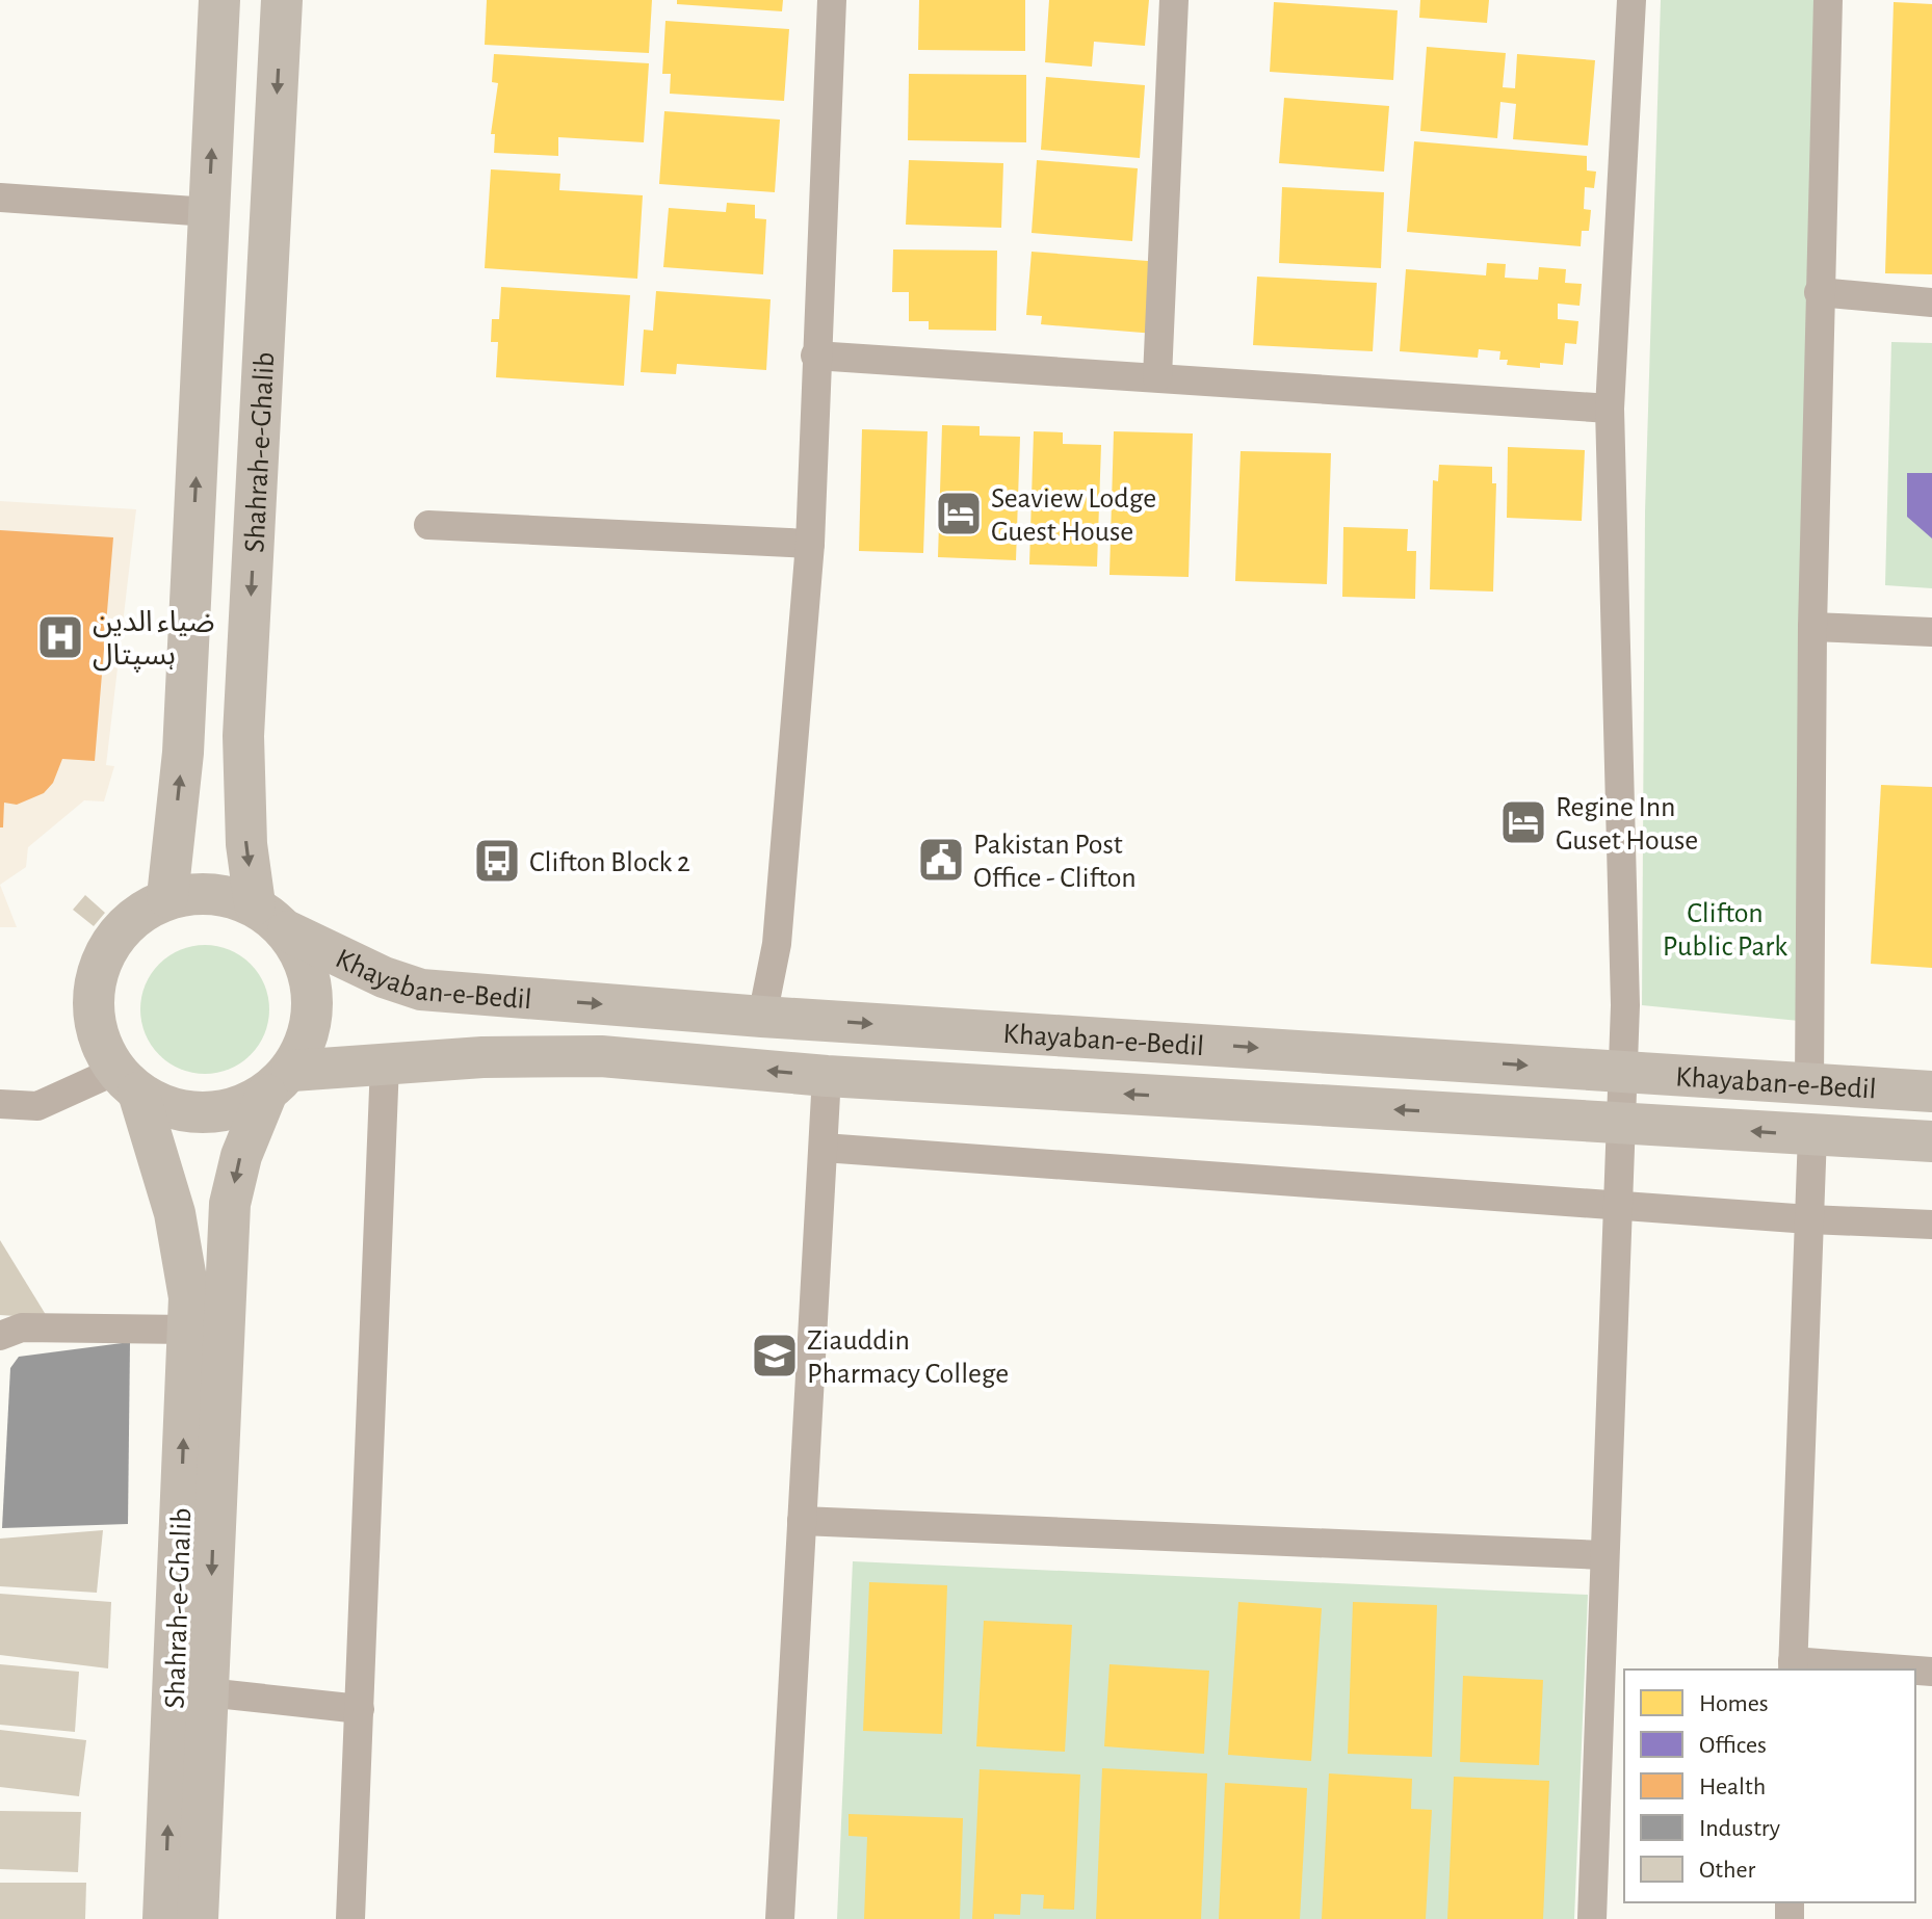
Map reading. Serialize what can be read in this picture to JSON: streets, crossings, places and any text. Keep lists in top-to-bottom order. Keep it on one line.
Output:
{"streets":{"main road":["Shahrah-e-Ghalib","Khayaban-e-Bedil"]},"crossings":[["Shahrah-e-Ghalib","Khayaban-e-Bedil"]],"parks":["Clifton Public Park"],"places":{"hotel":["Seaview Lodge Guest House","Regine Inn Guset House"],"hospital":["ضیاء الدین ہسپتال"],"public building":["Pakistan Post Office - Clifton"],"bus stop":["Clifton Block 2"],"school or university":["Ziauddin Pharmacy College"]},"legend":["Homes","Offices","Health","Industry","Other"]}
